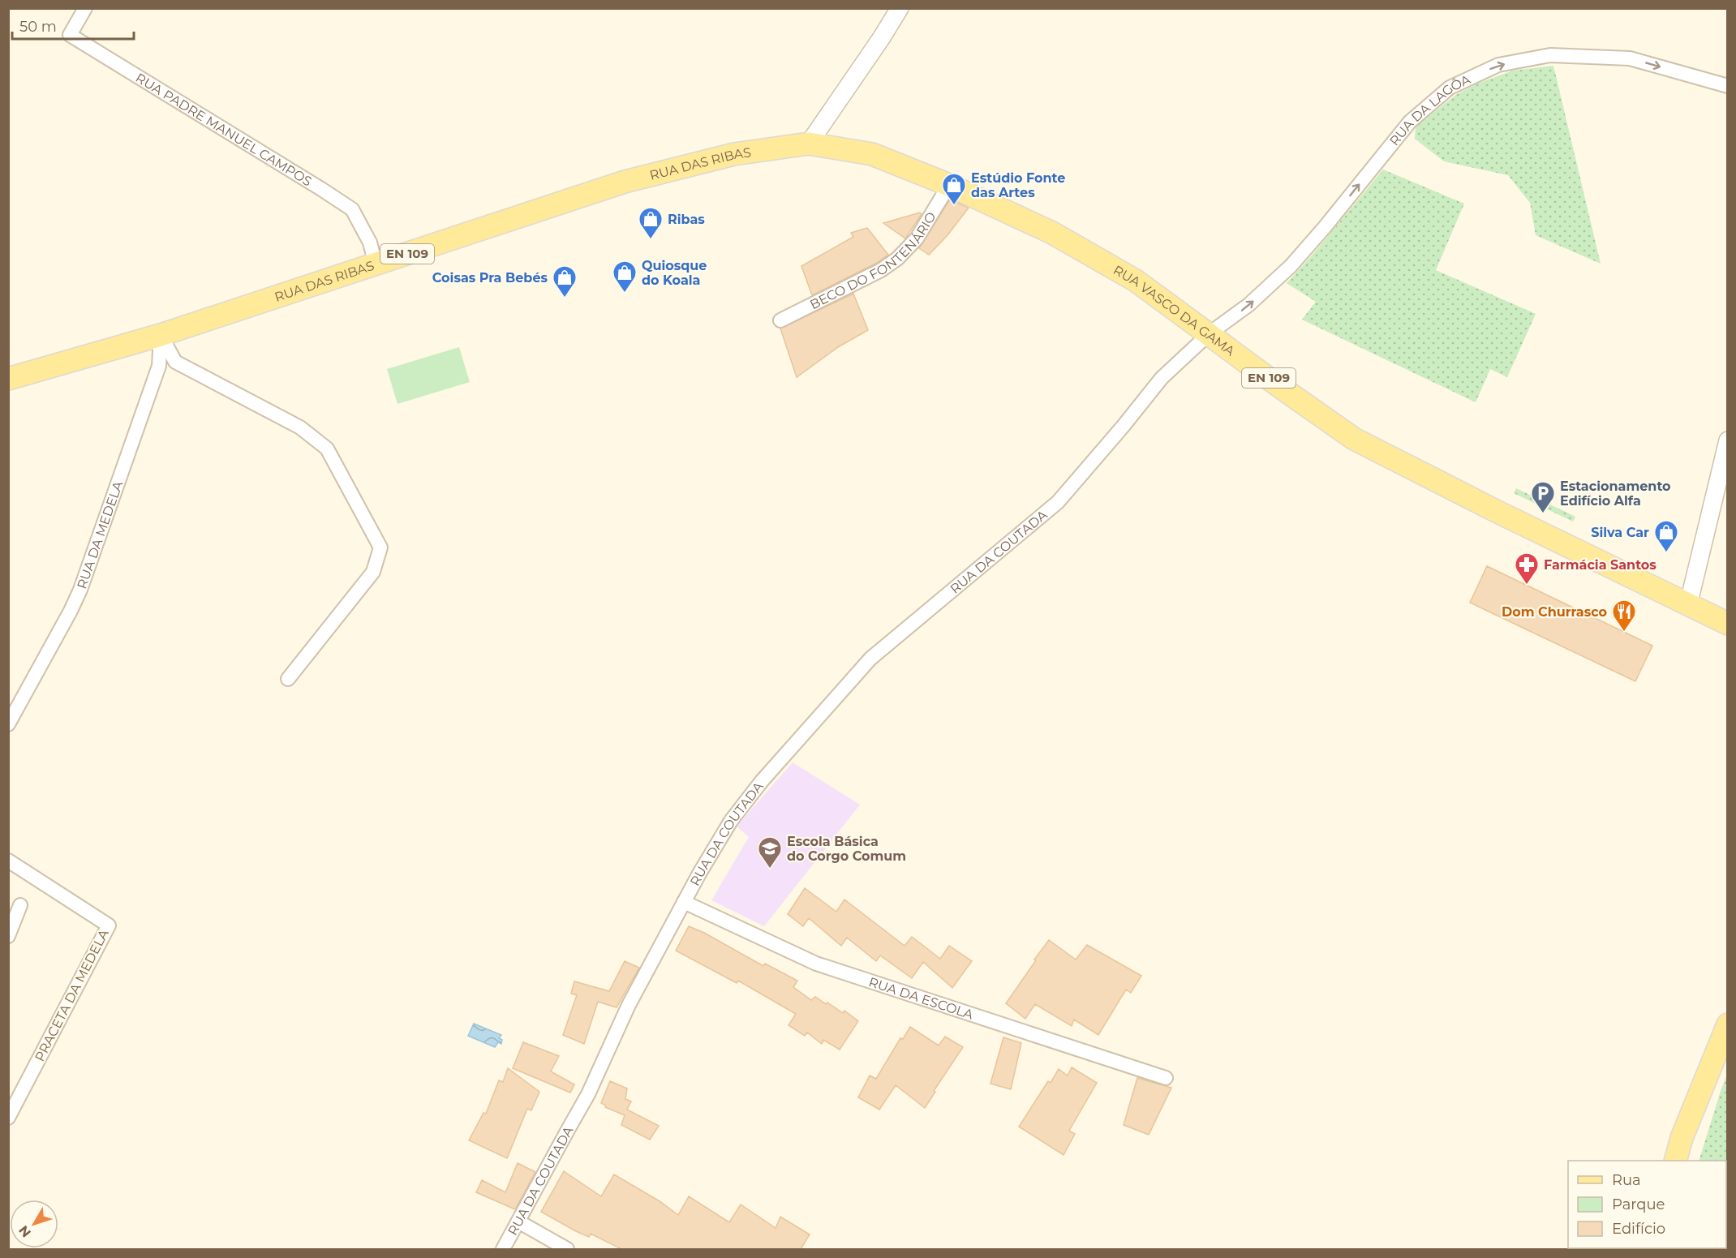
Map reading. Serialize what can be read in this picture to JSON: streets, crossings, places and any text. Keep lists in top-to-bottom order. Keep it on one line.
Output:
{"streets":{"main road":["RUA DAS RIBAS","EN 109","RUA VASCO DA GAMA"],"street":["RUA DA LAGÔA","RUA PADRE MANUEL CAMPOS","BECO DO FONTENÁRIO","RUA DA MEDELA","RUA DA COUTADA","PRACETA DA MEDELA","RUA DA ESCOLA"]},"crossings":[["RUA DA LAGÔA","RUA VASCO DA GAMA"],["RUA DA LAGÔA","RUA DA COUTADA"],["RUA PADRE MANUEL CAMPOS","RUA DAS RIBAS"],["RUA DAS RIBAS","RUA VASCO DA GAMA"],["RUA DAS RIBAS","RUA DA MEDELA"],["BECO DO FONTENÁRIO","RUA VASCO DA GAMA"],["RUA DA COUTADA","RUA DA ESCOLA"]],"one_way":["RUA DA LAGÔA"],"places":{"shop":["Estúdio Fonte das Artes","Ribas","Quiosque do Koala","Coisas Pra Bebés","Silva Car"],"parking":["Estacionamento Edifício Alfa"],"pharmacy":["Farmácia Santos"],"restaurant":["Dom Churrasco"],"school or university":["Escola Básica do Corgo Comum"]},"legend":["Rua","Parque","Edifício"],"scale_bar":"50 m","north":"bottom left"}
